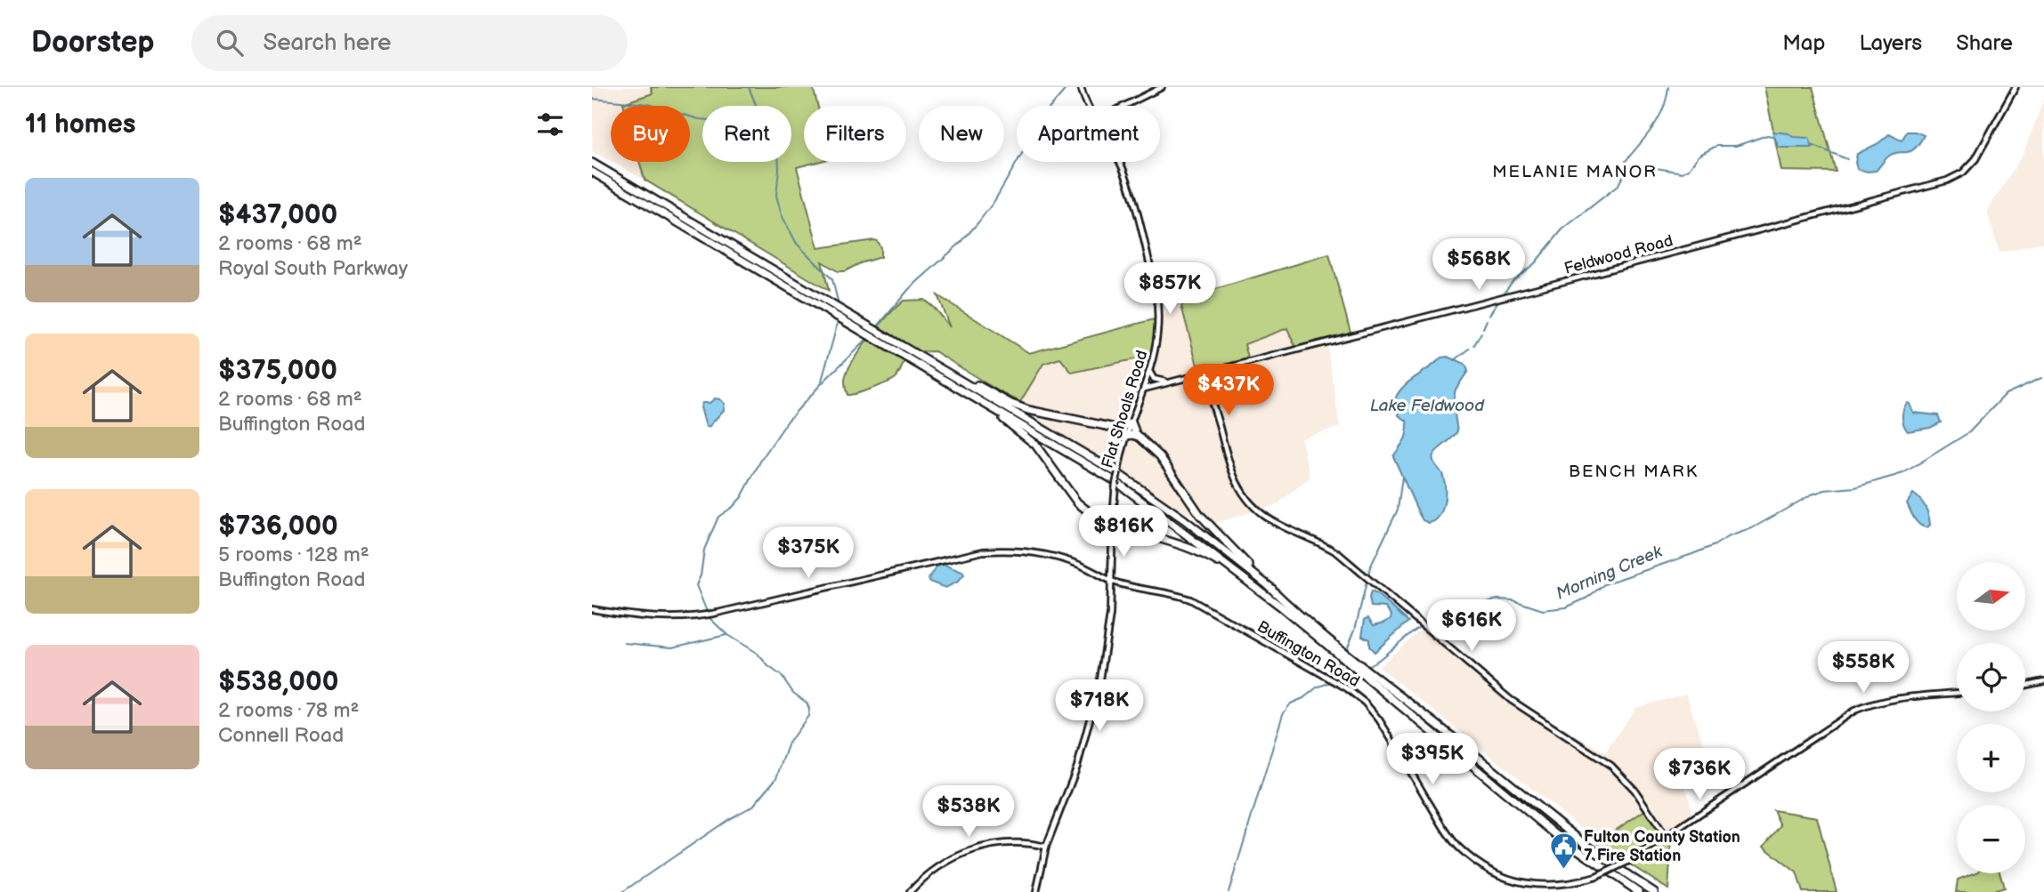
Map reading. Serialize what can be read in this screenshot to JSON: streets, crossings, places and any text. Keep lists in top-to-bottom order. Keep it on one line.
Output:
{"streets":{"street":["Feldwood Road","Flat Shoals Road","Buffington Road"]},"crossings":[["Feldwood Road","Flat Shoals Road"],["Flat Shoals Road","Buffington Road"]],"districts":["MELANIE MANOR","BENCH MARK"],"water":["Lake Feldwood","Morning Creek"],"places":{"public building":["Fulton County Station 7 Fire Station"]},"north":"right","page":{"header":"Doorstep","search":"Search here","nav":["Map","Layers","Share"],"heading":"11 homes","chip":["Buy","Rent","Filters","New","Apartment"],"list":[{"name":"$437,000","note":"2 rooms · 68 m² · Royal South Parkway"},{"name":"$375,000","note":"2 rooms · 68 m² · Buffington Road"},{"name":"$736,000","note":"5 rooms · 128 m² · Buffington Road"},{"name":"$538,000","note":"2 rooms · 78 m² · Connell Road"}],"price":["$568K","$857K","$437K","$816K","$375K","$616K","$558K","$718K","$395K","$736K","$538K"],"map_buttons":["+","−"]}}
